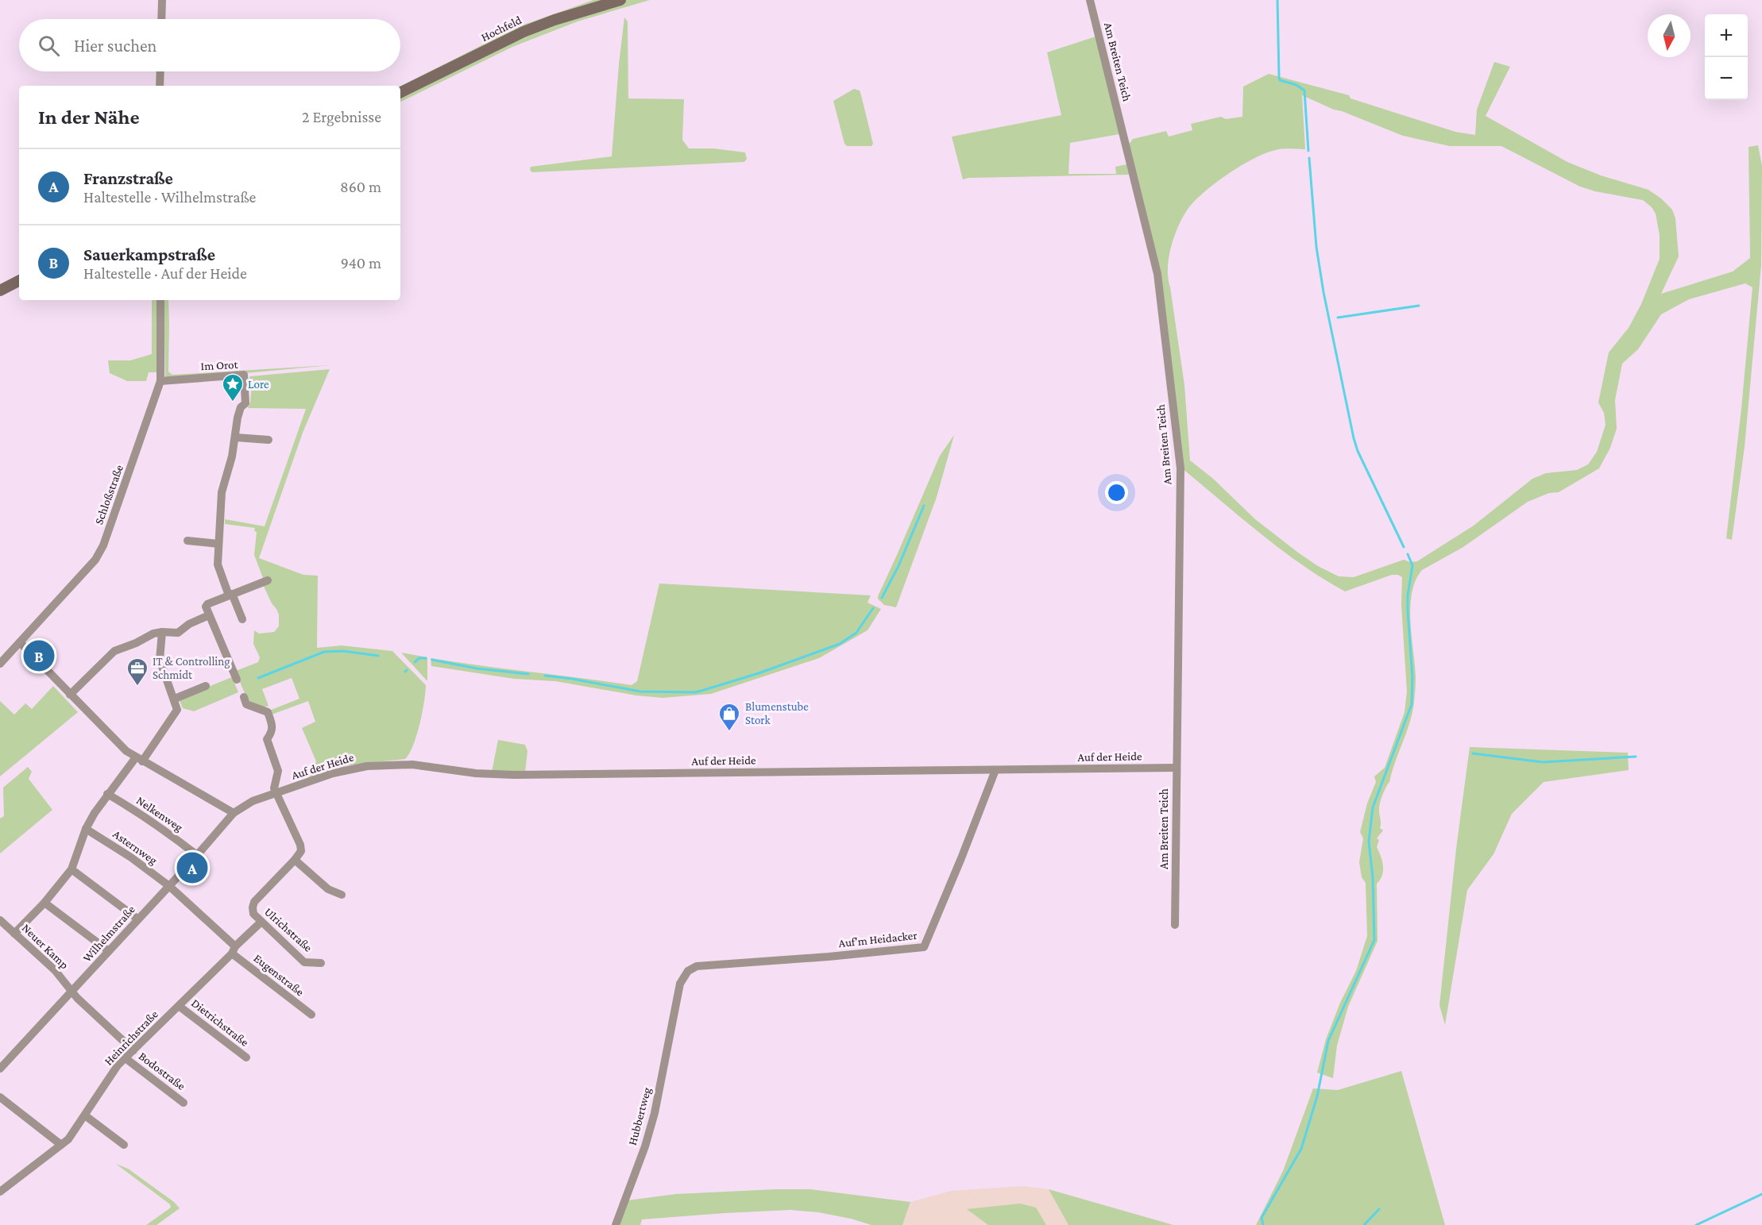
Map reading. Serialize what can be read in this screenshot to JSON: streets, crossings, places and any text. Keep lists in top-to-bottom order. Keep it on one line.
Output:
{"streets":{"street":["Hochfeld","Am Breiten Teich","Im Orot","Schloßstraße","Auf der Heide","Nelkenweg","Asternweg","Ulrichstraße","Wilhelmstraße","Auf'm Heidacker","Neuer Kamp","Eugenstraße","Dietrichstraße","Heinrichstraße","Bodostraße","Hubbertweg"]},"crossings":[["Am Breiten Teich","Auf der Heide"],["Im Orot","Schloßstraße"],["Auf der Heide","Wilhelmstraße"],["Auf der Heide","Auf'm Heidacker"],["Nelkenweg","Wilhelmstraße"],["Asternweg","Wilhelmstraße"],["Asternweg","Eugenstraße"],["Asternweg","Heinrichstraße"],["Ulrichstraße","Heinrichstraße"],["Wilhelmstraße","Neuer Kamp"],["Auf'm Heidacker","Hubbertweg"],["Neuer Kamp","Heinrichstraße"],["Eugenstraße","Heinrichstraße"],["Dietrichstraße","Heinrichstraße"],["Heinrichstraße","Bodostraße"]],"places":{"place":["Lore"],"office":["IT & Controlling Schmidt"],"shop":["Blumenstube Stork"]},"north":"bottom","page":{"map_buttons":["+","−"],"search":"Hier suchen","heading":["In der Nähe","2 Ergebnisse"],"list":[{"mark":"A","name":"Franzstraße","note":"Haltestelle · Wilhelmstraße","value":"860 m"},{"mark":"B","name":"Sauerkampstraße","note":"Haltestelle · Auf der Heide","value":"940 m"}],"pins":["B","A"]}}
